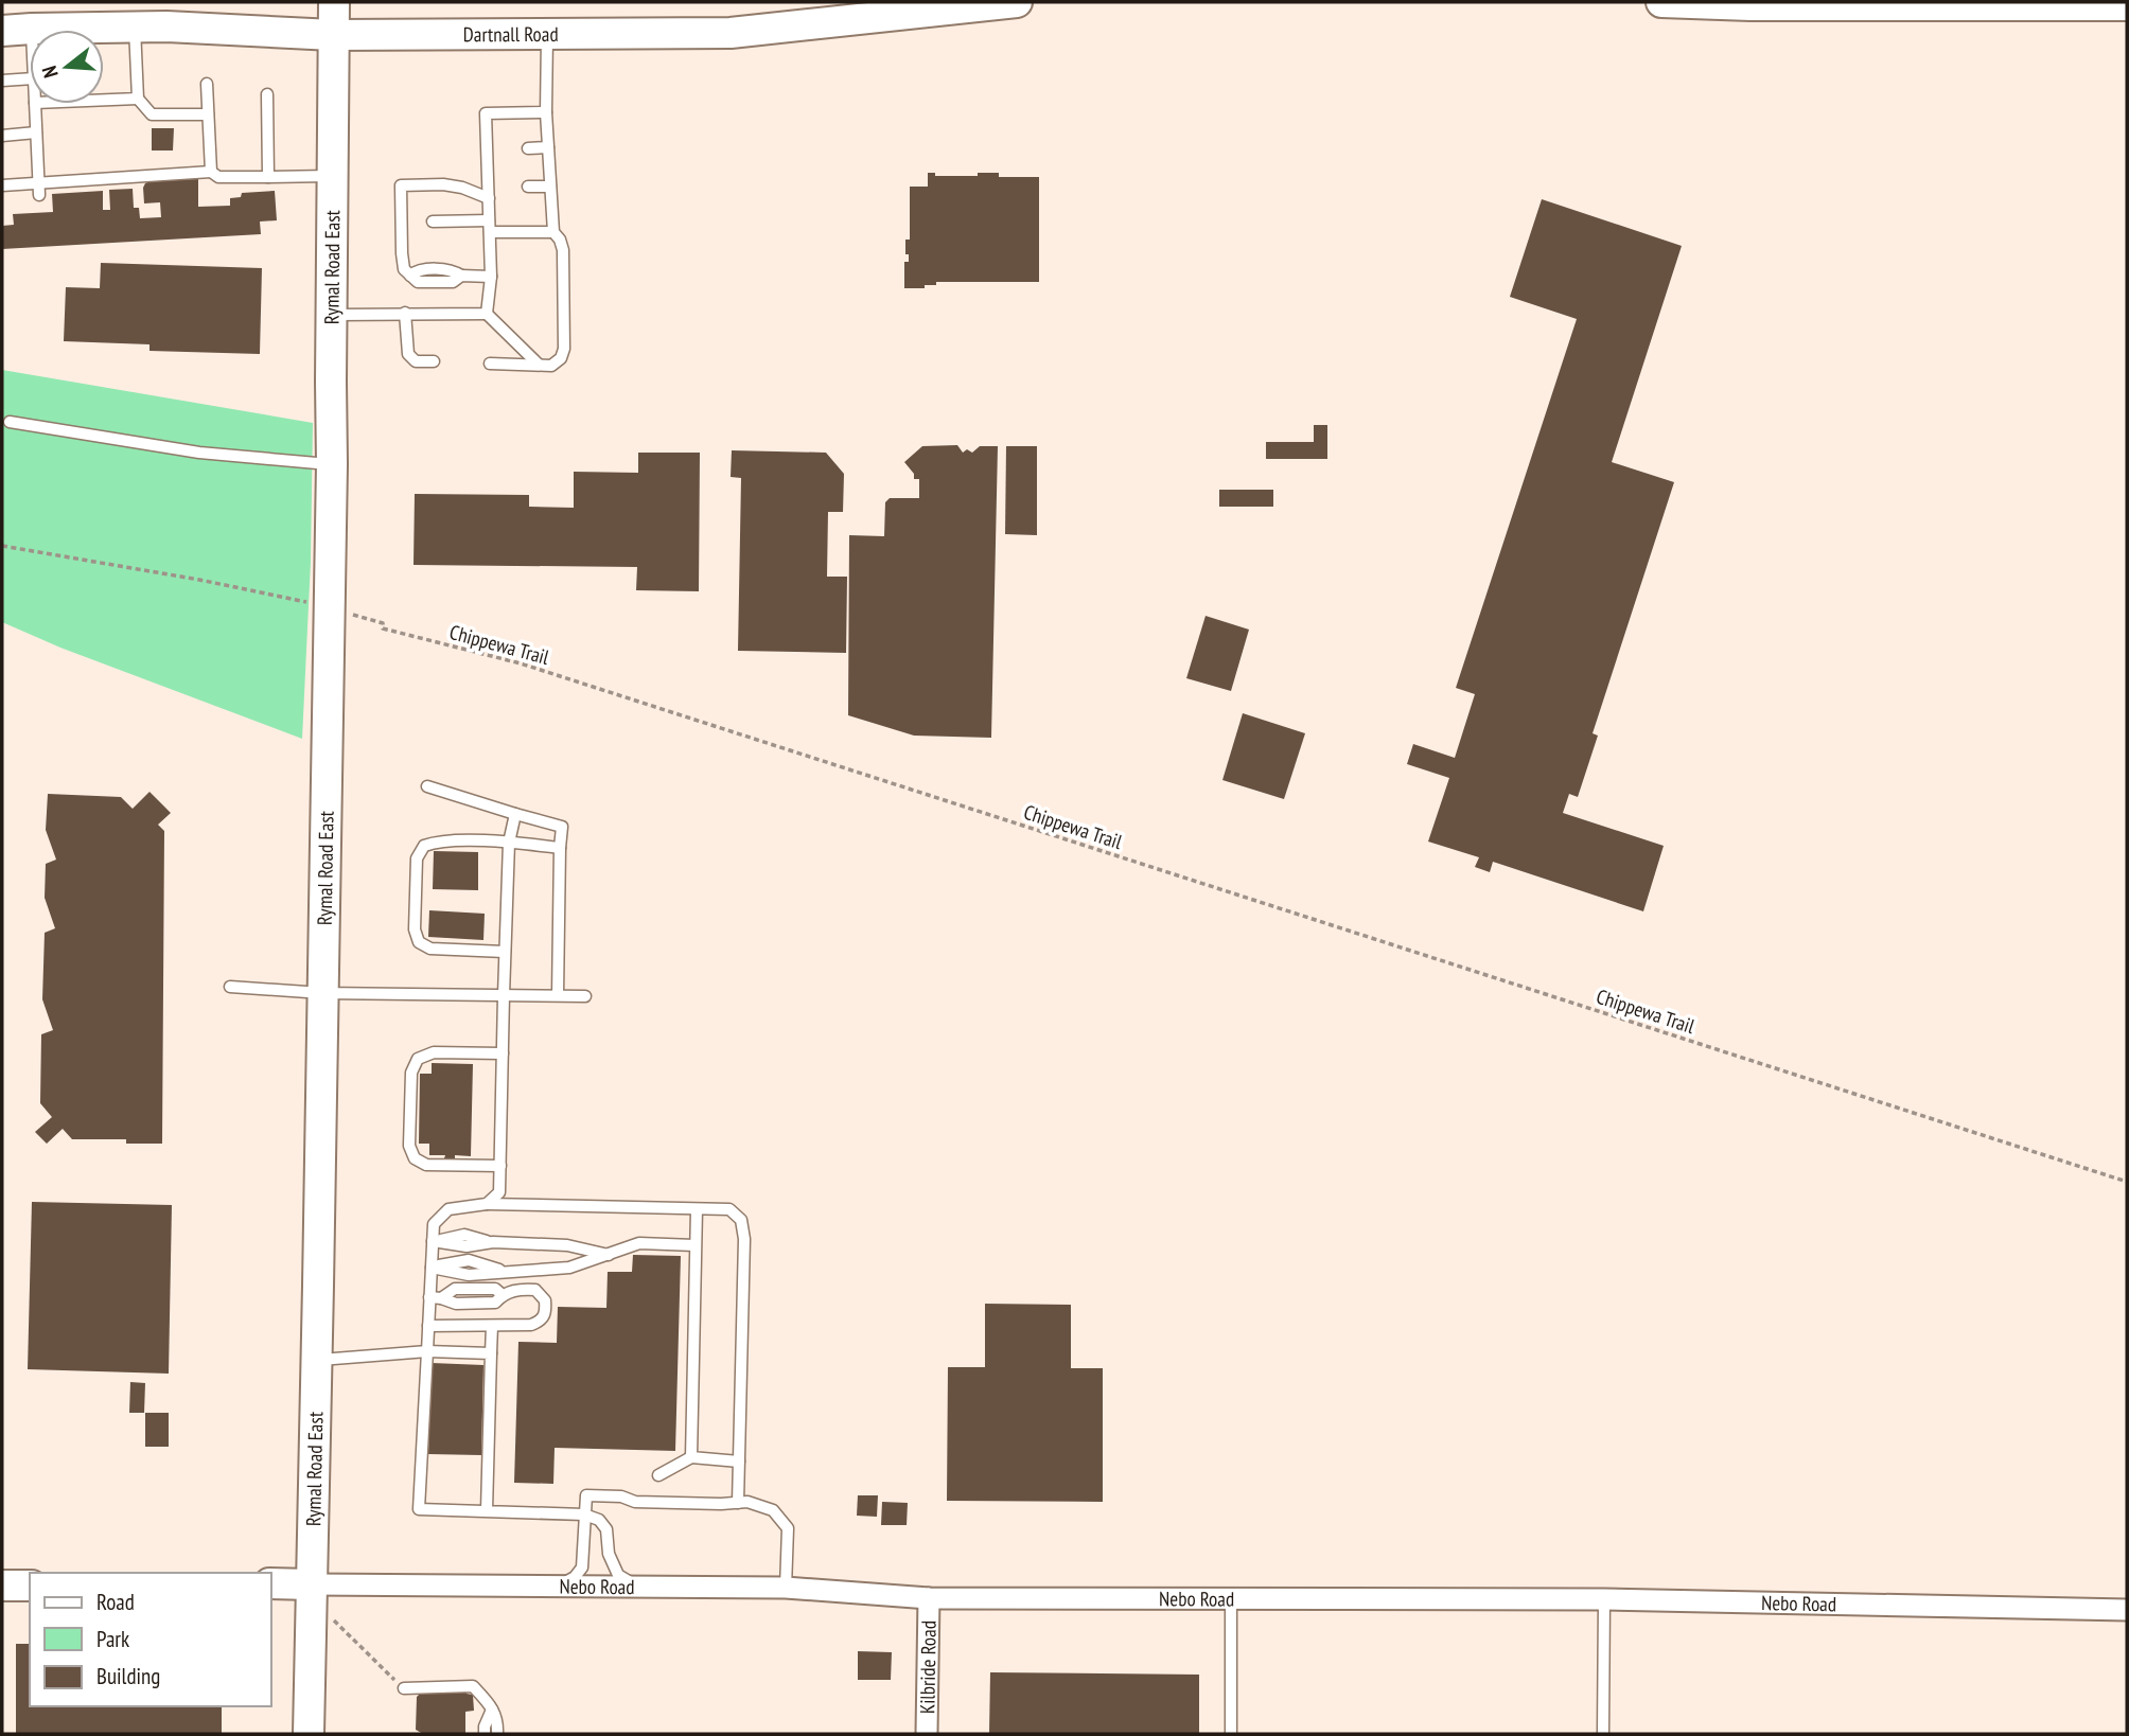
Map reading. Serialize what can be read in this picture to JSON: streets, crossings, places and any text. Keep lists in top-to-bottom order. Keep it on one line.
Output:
{"streets":{"main road":["Dartnall Road","Rymal Road East","Nebo Road"],"street":["Kilbride Road"],"path":["Chippewa Trail"]},"crossings":[["Dartnall Road","Rymal Road East"],["Rymal Road East","Chippewa Trail"],["Rymal Road East","Nebo Road"],["Nebo Road","Kilbride Road"]],"legend":["Road","Park","Building"],"north":"left"}
